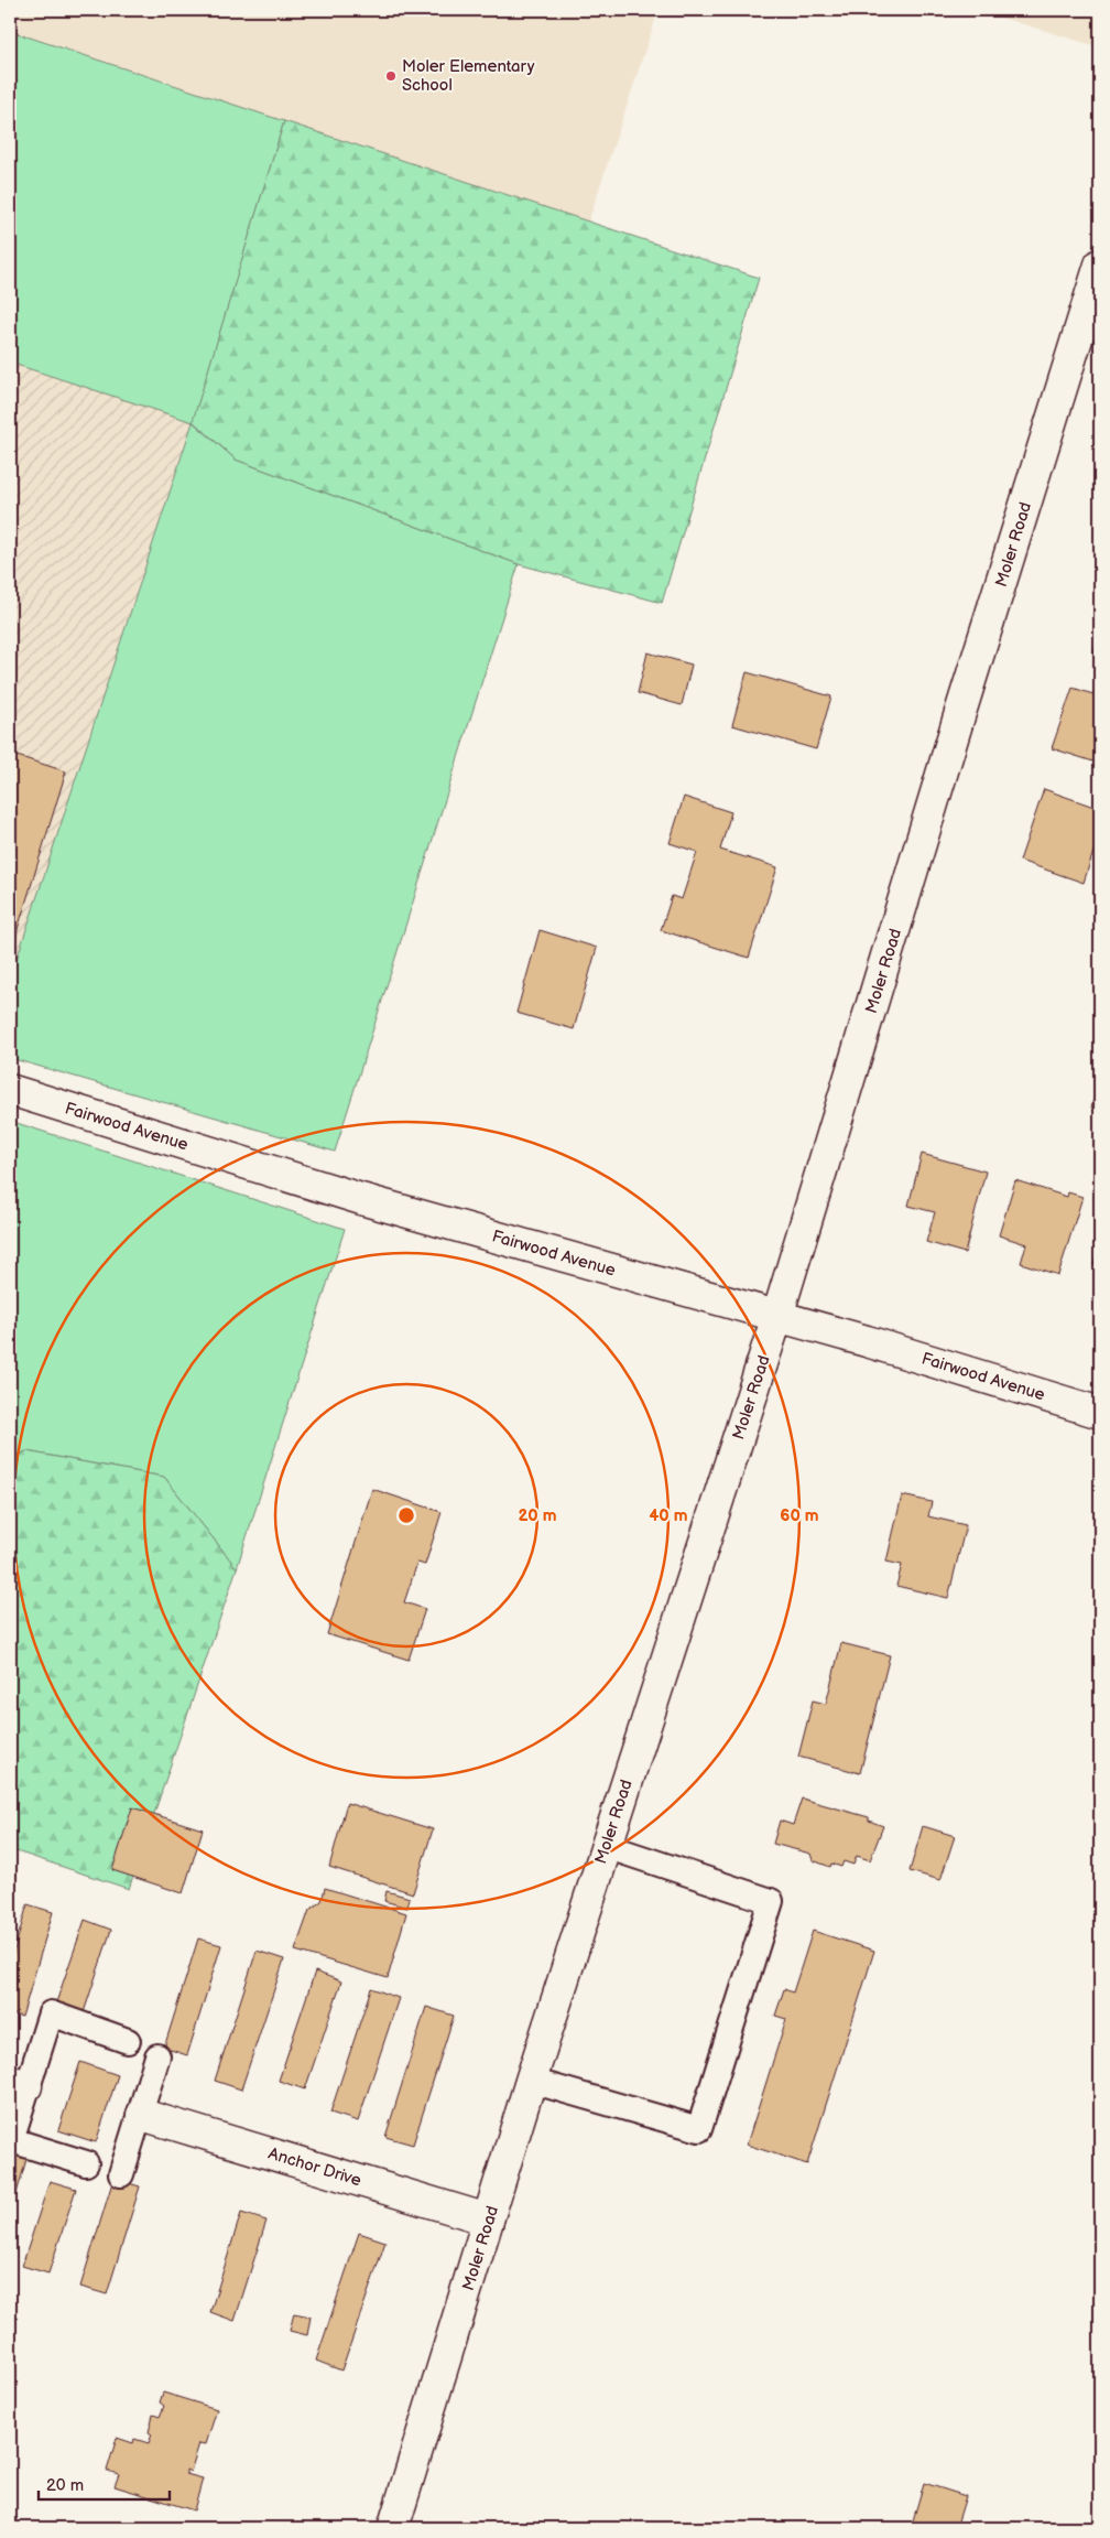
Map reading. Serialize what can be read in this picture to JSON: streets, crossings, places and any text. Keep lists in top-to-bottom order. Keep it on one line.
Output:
{"streets":{"street":["Moler Road","Fairwood Avenue","Anchor Drive"]},"crossings":[["Moler Road","Fairwood Avenue"],["Moler Road","Anchor Drive"]],"places":["Moler Elementary School"],"scale_bar":"20 m","rings":["20 m","40 m","60 m"]}
